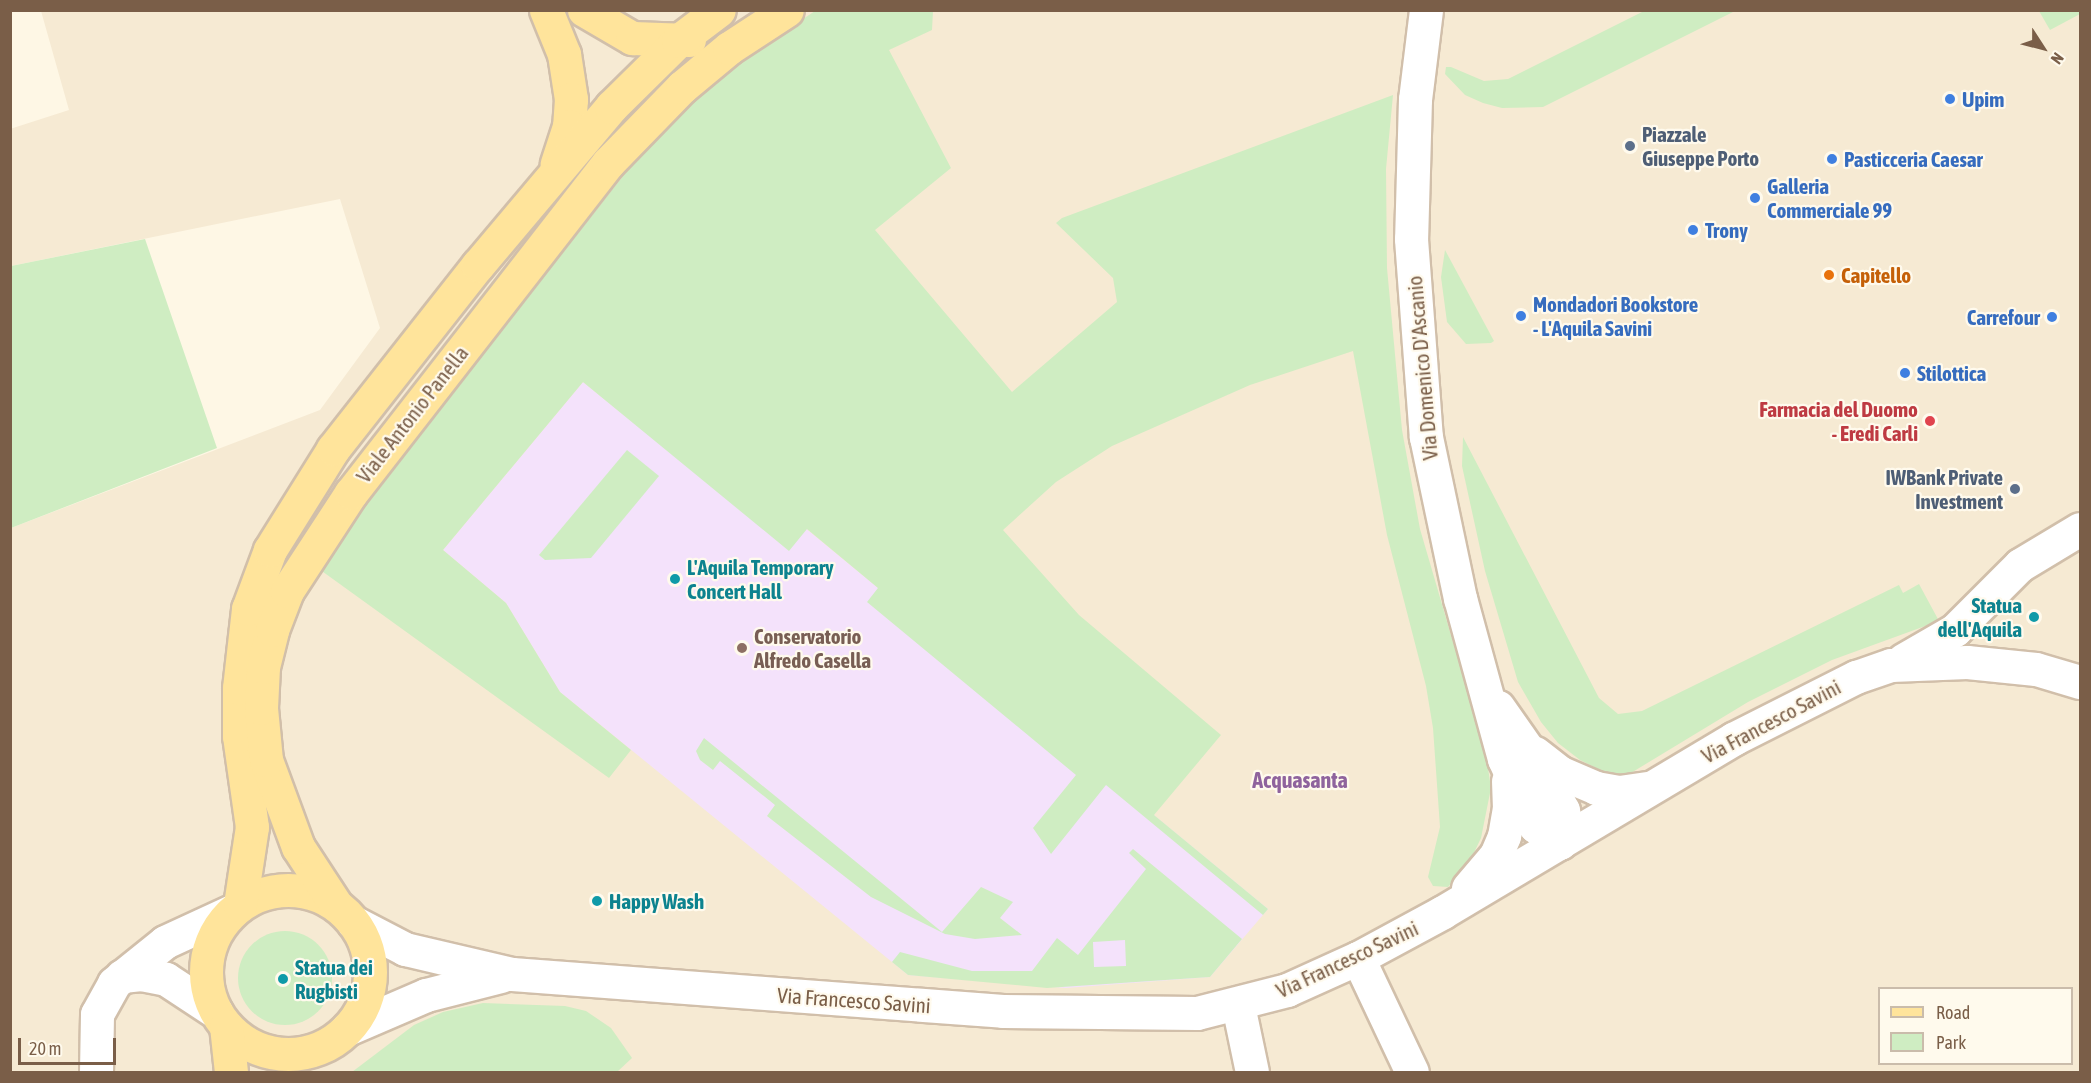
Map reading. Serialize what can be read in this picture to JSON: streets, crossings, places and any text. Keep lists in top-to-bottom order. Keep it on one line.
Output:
{"streets":{"main road":["Viale Antonio Panella"],"street":["Via Domenico D'Ascanio","Via Francesco Savini"]},"crossings":[["Via Domenico D'Ascanio","Via Francesco Savini"],["Viale Antonio Panella","Via Francesco Savini"]],"districts":["Acquasanta"],"places":["Upim","Piazzale Giuseppe Porto","Pasticceria Caesar","Galleria Commerciale 99","Trony","Capitello","Mondadori Bookstore - L'Aquila Savini","Carrefour","Stilottica","Farmacia del Duomo - Eredi Carli","IWBank Private Investment","L'Aquila Temporary Concert Hall","Statua dell'Aquila","Conservatorio Alfredo Casella","Happy Wash","Statua dei Rugbisti"],"legend":["Road","Park"],"scale_bar":"20 m","north":"bottom right"}
